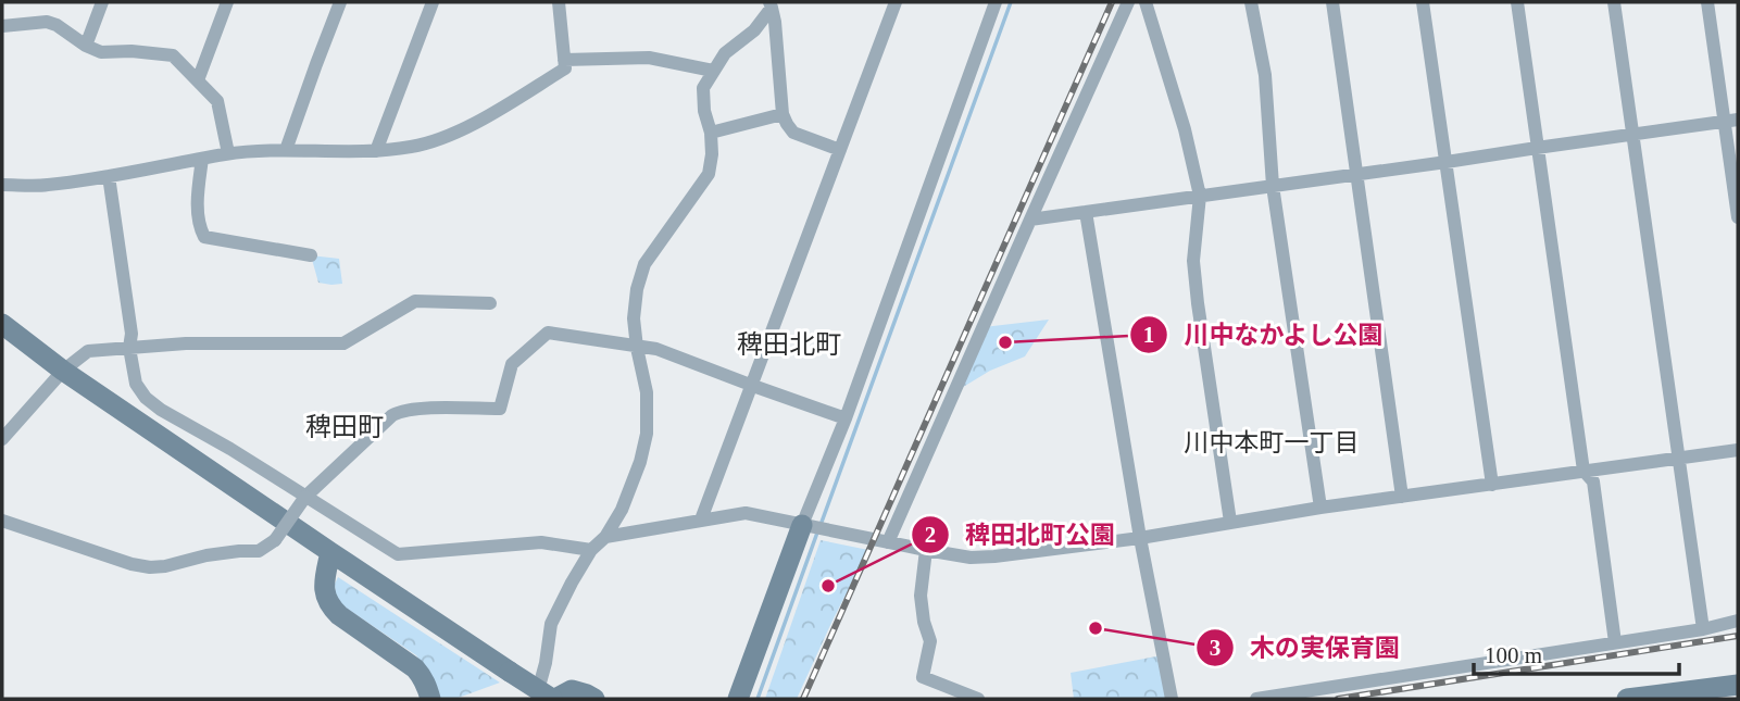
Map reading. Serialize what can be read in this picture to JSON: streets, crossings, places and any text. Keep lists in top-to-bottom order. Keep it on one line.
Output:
{"districts":["稗田北町","稗田町","川中本町一丁目"],"places":["川中なかよし公園","稗田北町公園","木の実保育園"],"scale_bar":"100 m"}
